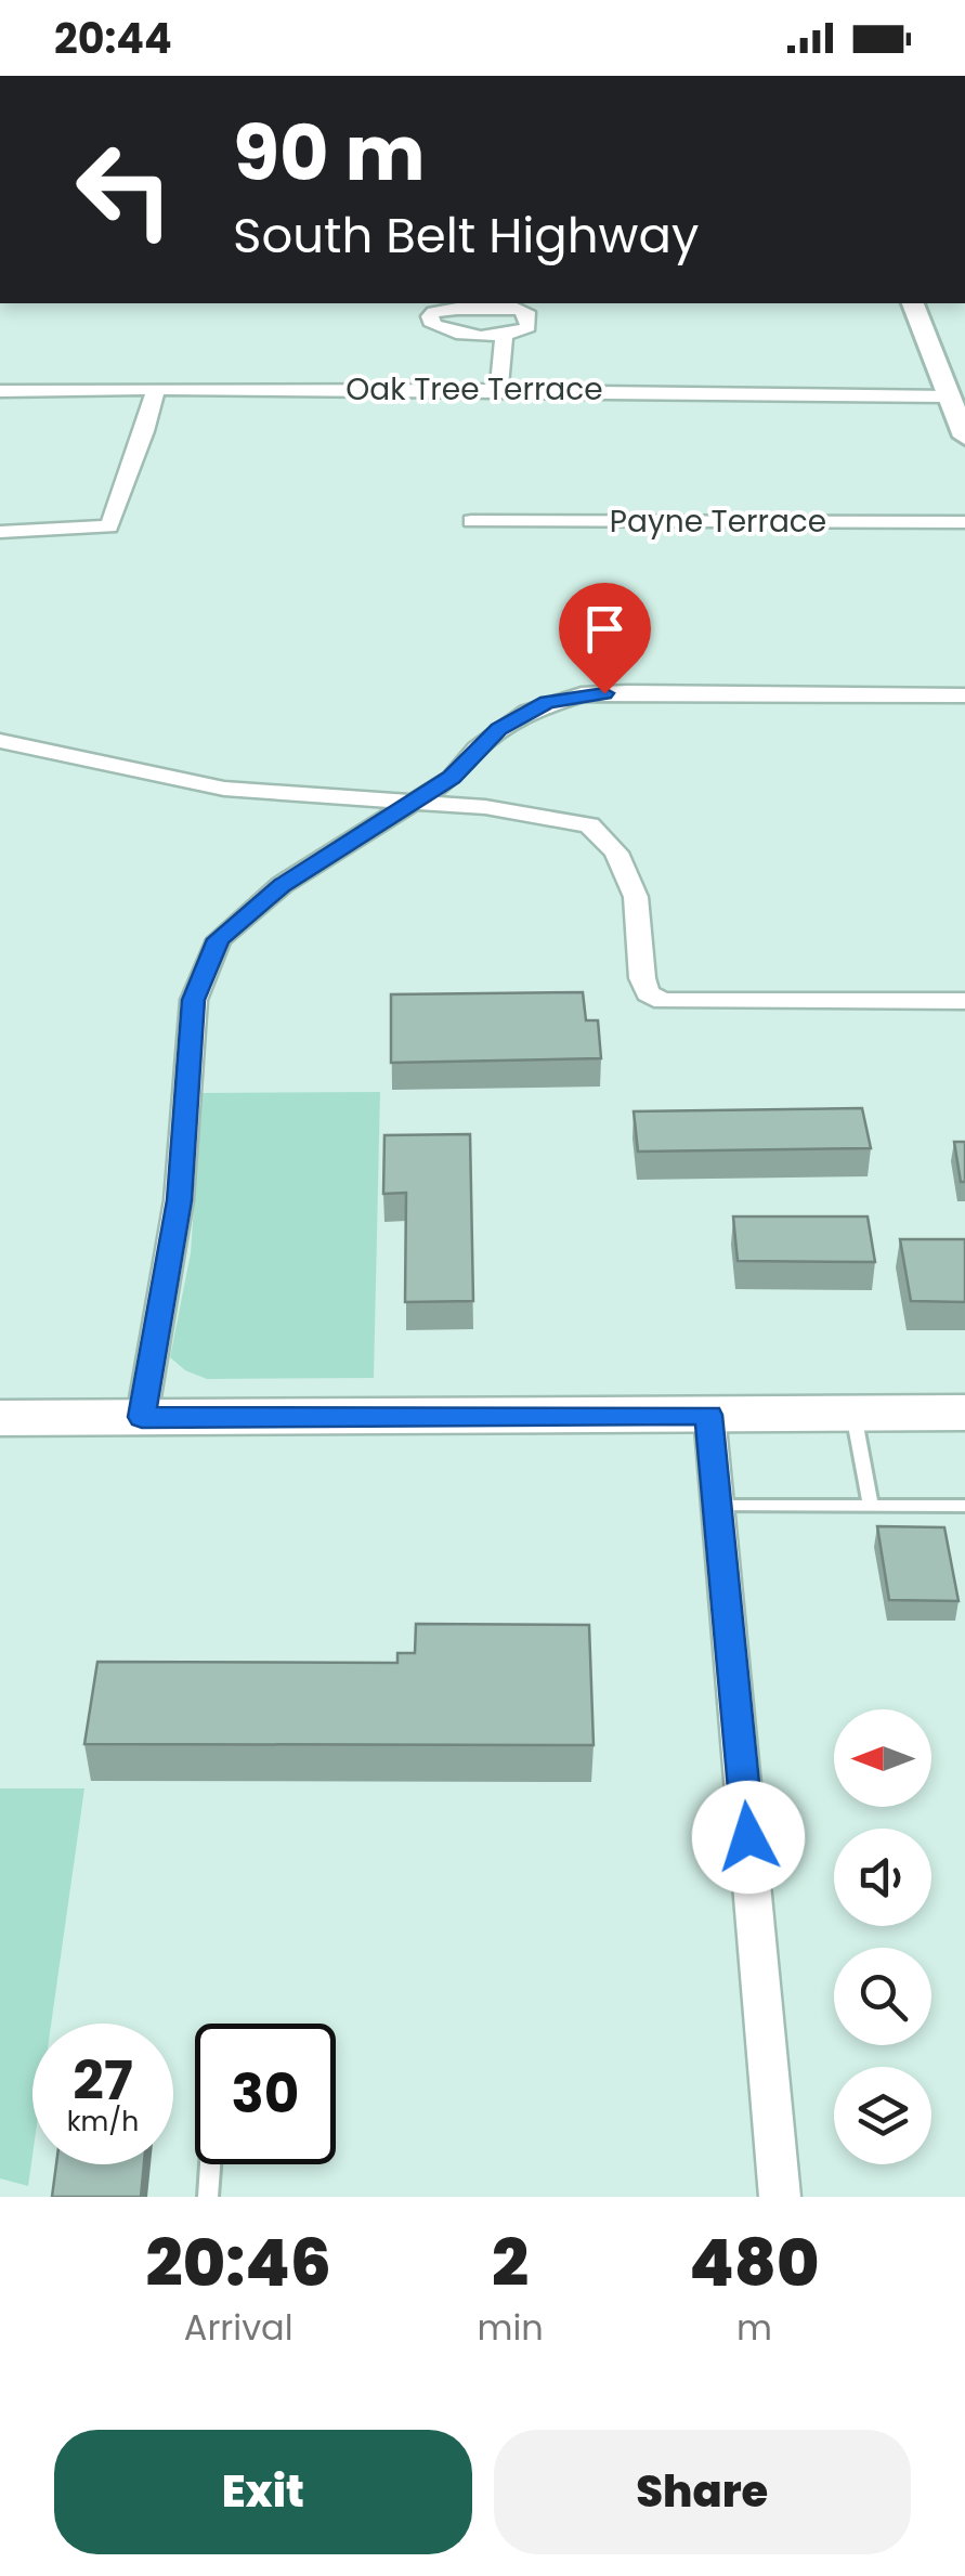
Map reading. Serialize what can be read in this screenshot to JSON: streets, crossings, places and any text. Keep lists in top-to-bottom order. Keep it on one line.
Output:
{"streets":{"street":["Oak Tree Terrace","Payne Terrace"]},"north":"left","page":{"status":"20:44","turn":["90 m","South Belt Highway"],"speed":"27 km/h","limit":"30","eta":["20:46","Arrival","2","min","480","m"],"buttons":["Exit","Share"]}}
